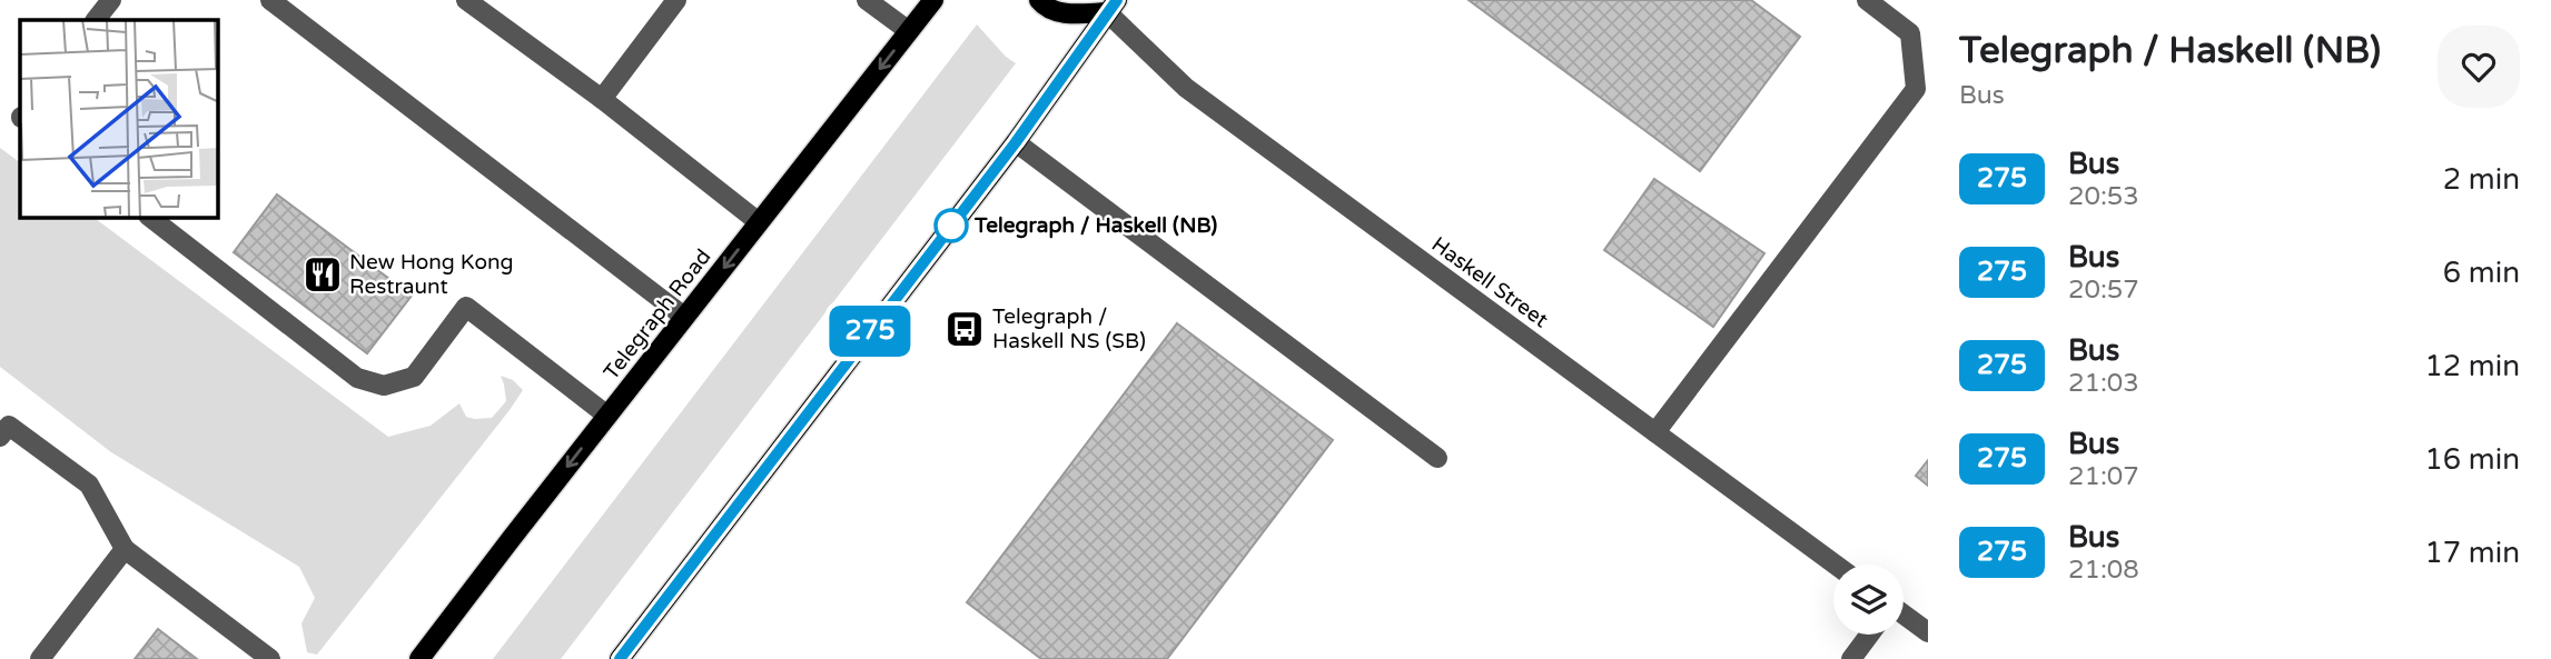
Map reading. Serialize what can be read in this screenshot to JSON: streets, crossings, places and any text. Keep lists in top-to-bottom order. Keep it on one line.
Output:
{"streets":{"main road":["Telegraph Road"],"street":["Haskell Street"]},"places":{"other":["Telegraph / Haskell (NB)"],"restaurant":["New Hong Kong Restraunt"],"bus stop":["Telegraph / Haskell NS (SB)"]},"lines":["bus line 275"],"page":{"on_map":"275","heading":["Telegraph / Haskell (NB)","Bus"],"list":[{"mark":"275","name":"Bus","note":"20:53","value":"2 min"},{"mark":"275","name":"Bus","note":"20:57","value":"6 min"},{"mark":"275","name":"Bus","note":"21:03","value":"12 min"},{"mark":"275","name":"Bus","note":"21:07","value":"16 min"},{"mark":"275","name":"Bus","note":"21:08","value":"17 min"}]}}
